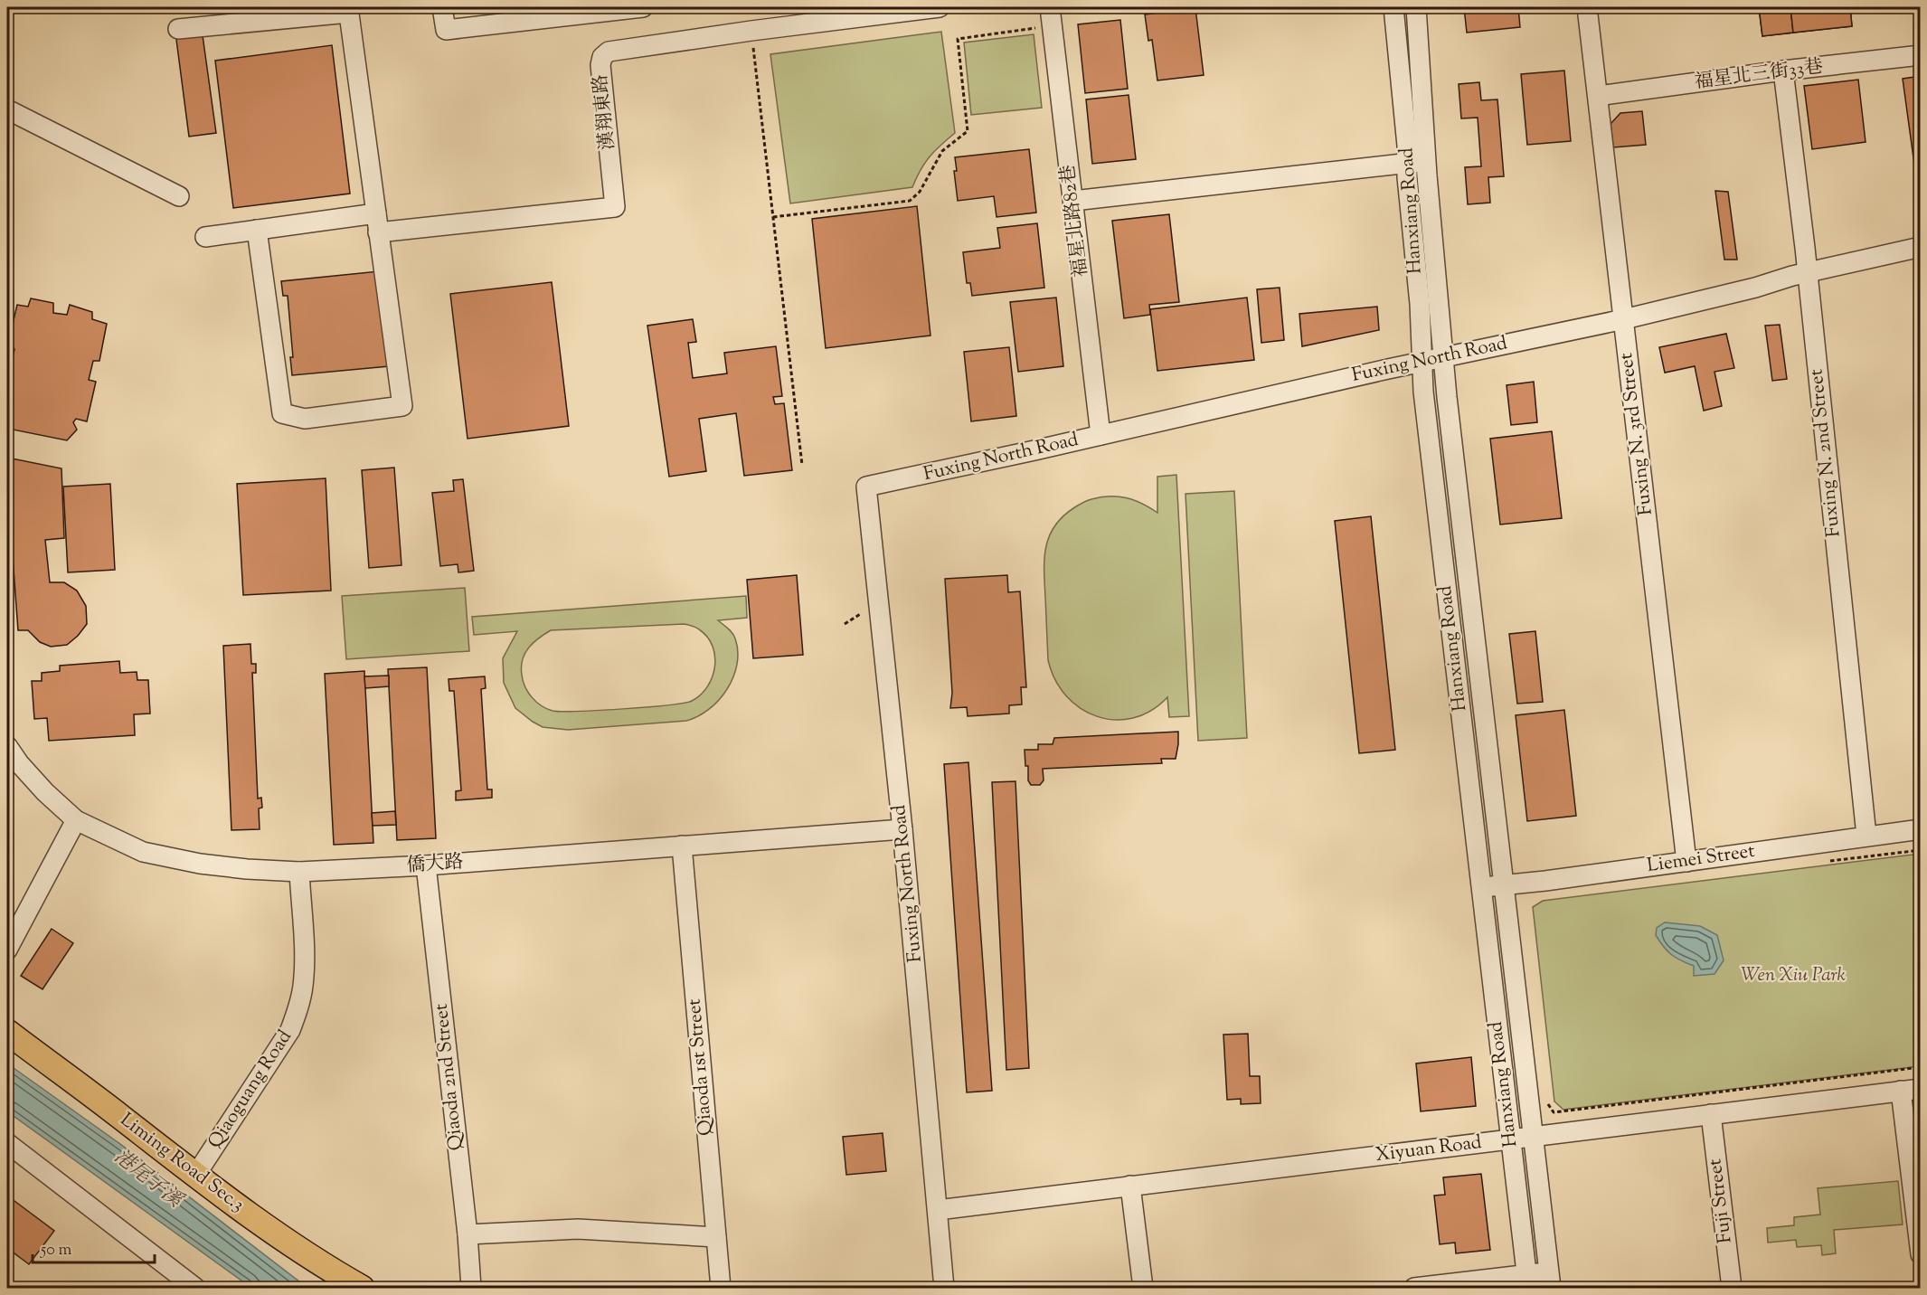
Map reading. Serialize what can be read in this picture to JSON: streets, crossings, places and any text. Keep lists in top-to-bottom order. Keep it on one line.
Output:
{"streets":{"main road":["Liming Road Sec.3"],"street":["福星北三街33巷","漢翔東路","Hanxiang Road","福星北路82巷","Fuxing North Road","Fuxing N. 3rd Street","Fuxing N. 2nd Street","Liemei Street","僑大路","Qiaoda 1st Street","Qiaoda 2nd Street","Qiaoguang Road","Xiyuan Road","Fuji Street"]},"crossings":[["福星北三街33巷","Fuxing N. 3rd Street"],["福星北三街33巷","Fuxing N. 2nd Street"],["Hanxiang Road","Fuxing North Road"],["Hanxiang Road","Liemei Street"],["Hanxiang Road","Xiyuan Road"],["福星北路82巷","Fuxing North Road"],["Fuxing North Road","Fuxing N. 3rd Street"],["Fuxing North Road","Fuxing N. 2nd Street"],["Fuxing North Road","僑大路"],["Fuxing North Road","Xiyuan Road"],["Fuxing N. 3rd Street","Liemei Street"],["Fuxing N. 2nd Street","Liemei Street"],["僑大路","Qiaoda 1st Street"],["僑大路","Qiaoda 2nd Street"],["僑大路","Qiaoguang Road"],["Qiaoguang Road","Liming Road Sec.3"],["Xiyuan Road","Fuji Street"]],"water":["港尾子溪"],"parks":["Wen Xiu Park"],"scale_bar":"50 m"}
